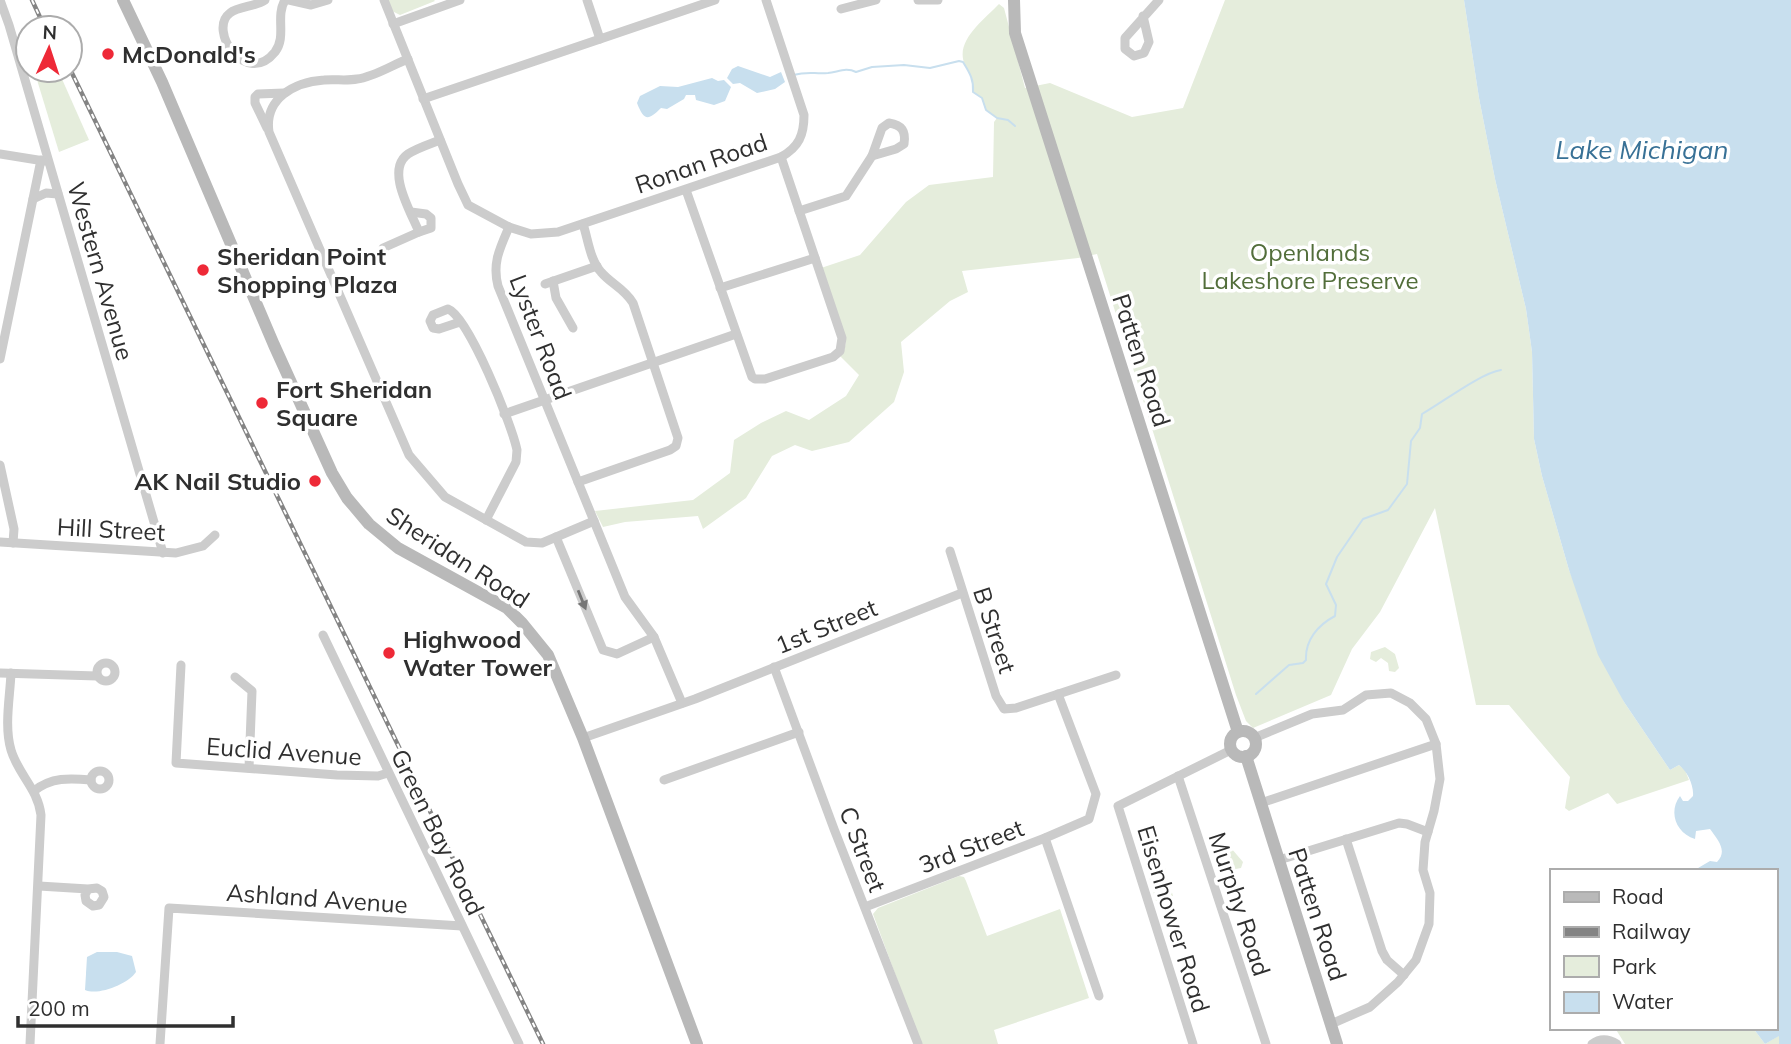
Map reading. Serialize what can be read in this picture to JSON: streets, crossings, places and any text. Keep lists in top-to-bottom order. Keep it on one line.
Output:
{"streets":{"main road":["Patten Road","Sheridan Road"],"street":["Ronan Road","Western Avenue","Lyster Road","Hill Street","1st Street","B Street","Euclid Avenue","Green Bay Road","3rd Street","C Street","Ashland Avenue","Murphy Road","Eisenhower Road"]},"crossings":[["Ronan Road","Lyster Road"],["Western Avenue","Hill Street"],["Lyster Road","1st Street"],["Sheridan Road","1st Street"],["1st Street","B Street"],["1st Street","C Street"],["B Street","3rd Street"],["Euclid Avenue","Green Bay Road"],["Green Bay Road","Ashland Avenue"],["3rd Street","C Street"],["Murphy Road","Eisenhower Road"]],"water":["Lake Michigan"],"parks":["Openlands Lakeshore Preserve"],"places":["McDonald's","Sheridan Point Shopping Plaza","Fort Sheridan Square","AK Nail Studio","Highwood Water Tower"],"legend":["Road","Railway","Park","Water"],"scale_bar":"200 m","north":"top"}
